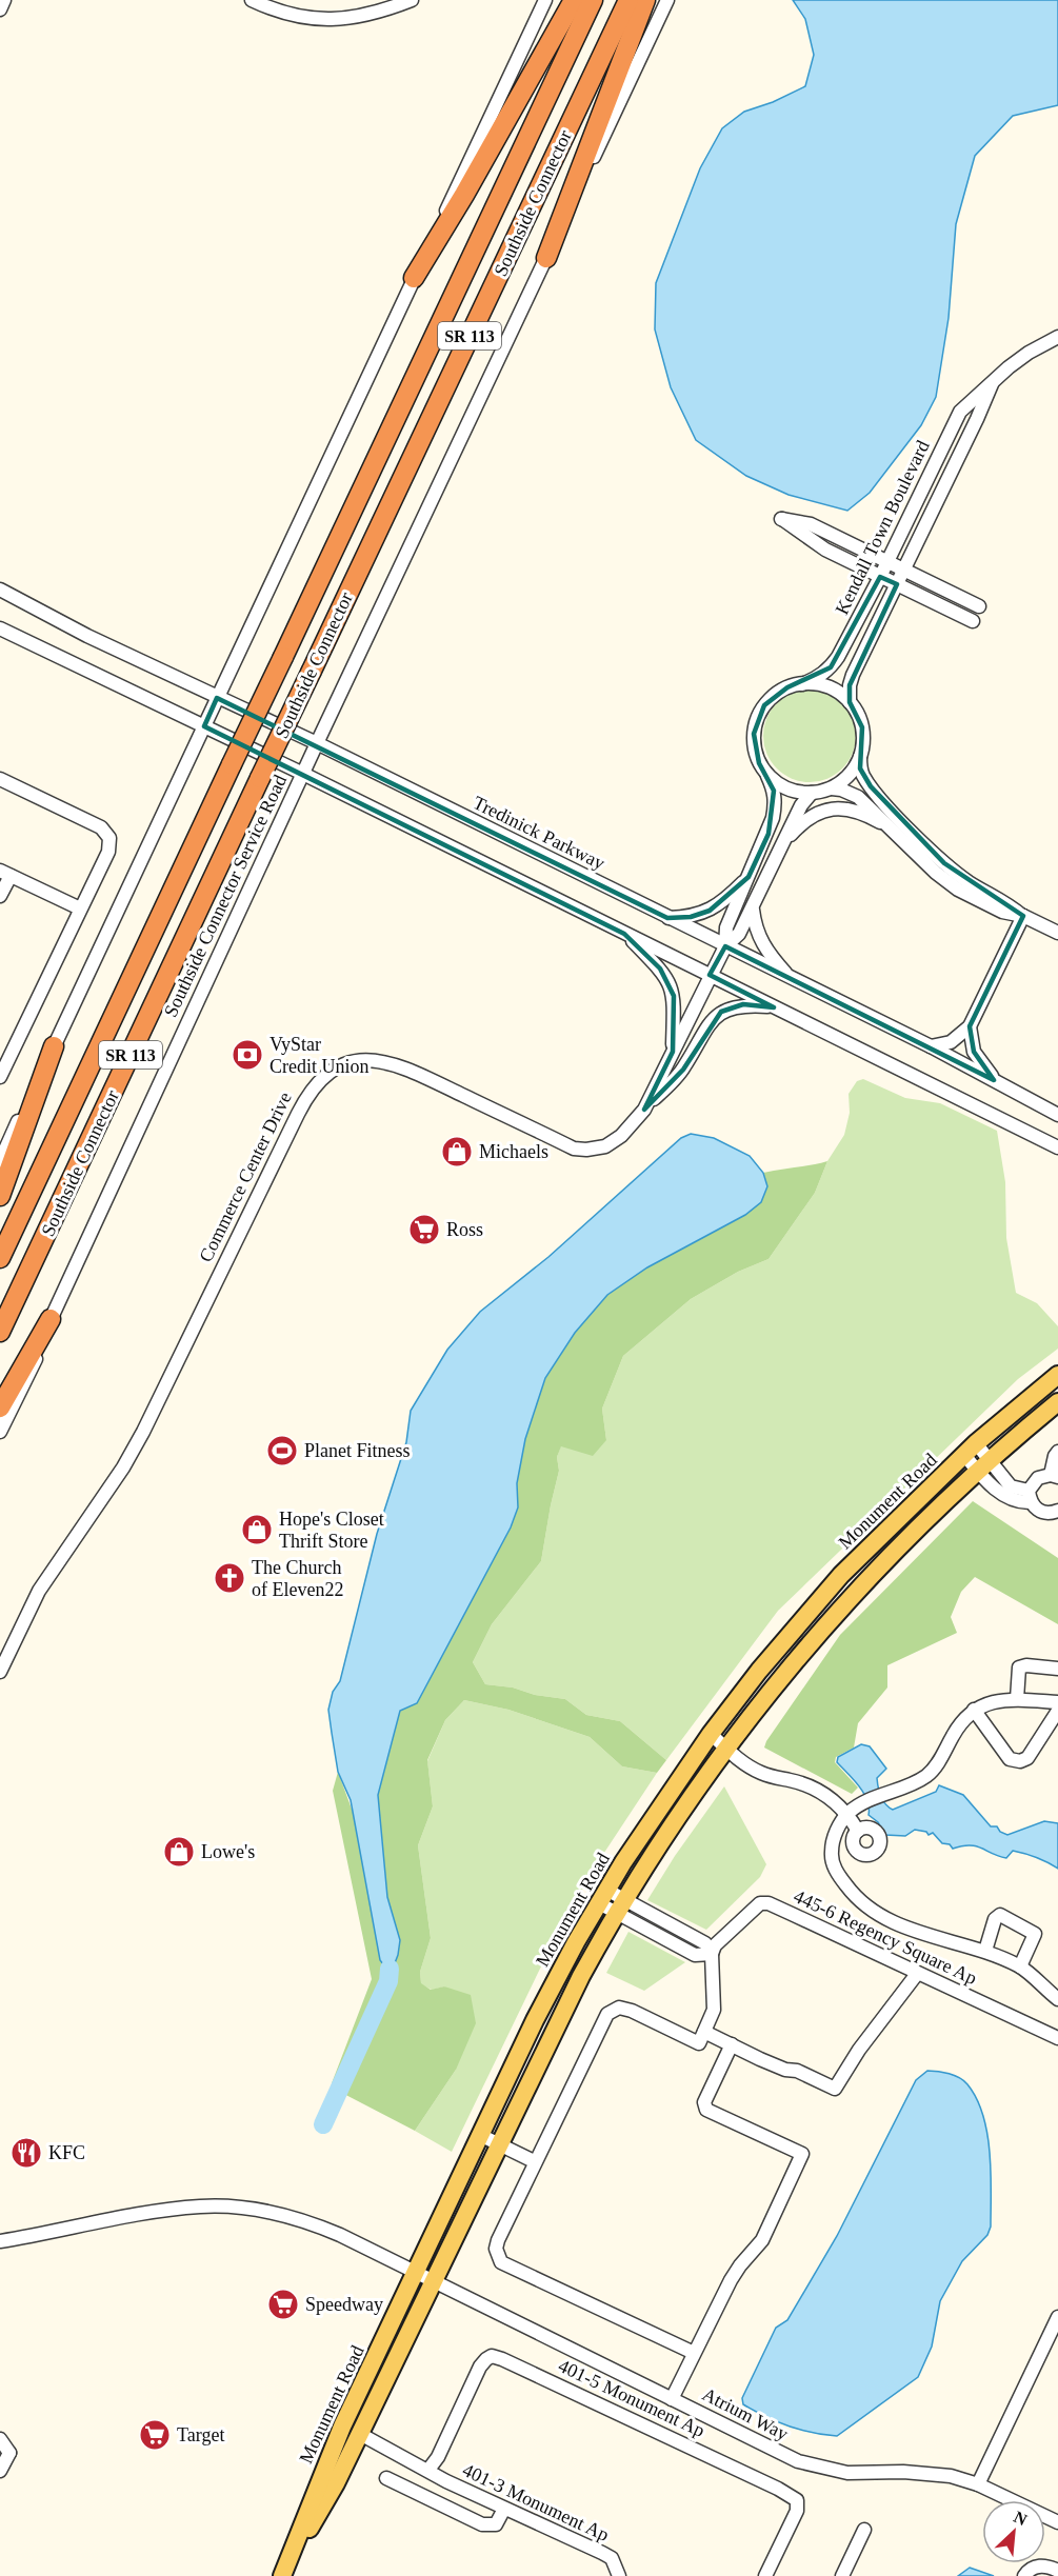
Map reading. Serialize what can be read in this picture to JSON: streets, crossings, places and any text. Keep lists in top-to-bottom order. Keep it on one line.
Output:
{"streets":{"highway":["Southside Connector","SR 113"],"main road":["Monument Road"],"street":["Kendall Town Boulevard","Tredinick Parkway","Southside Connector Service Road","Commerce Center Drive","445-6 Regency Square Ap","401-5 Monument Ap","Atrium Way","401-3 Monument Ap"]},"crossings":[["Kendall Town Boulevard","Commerce Center Drive"],["Tredinick Parkway","Southside Connector Service Road"],["Tredinick Parkway","Commerce Center Drive"],["Monument Road","Atrium Way"],["Monument Road","401-3 Monument Ap"],["401-5 Monument Ap","401-3 Monument Ap"]],"places":{"bank":["VyStar Credit Union"],"shop":["Michaels","Hope's Closet Thrift Store","Lowe's"],"supermarket":["Ross","Speedway","Target"],"sports":["Planet Fitness"],"church":["The Church of Eleven22"],"restaurant":["KFC"]},"north":"top right"}
